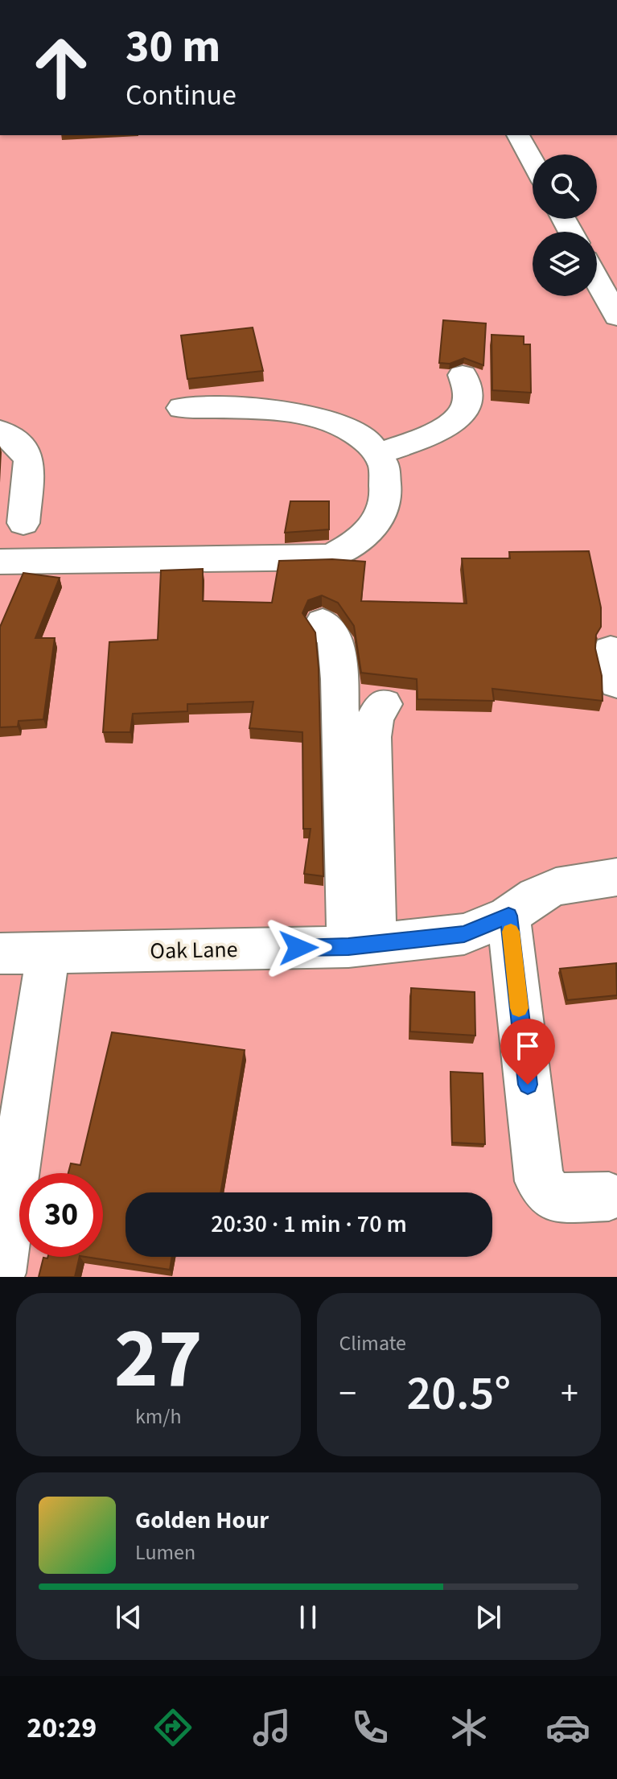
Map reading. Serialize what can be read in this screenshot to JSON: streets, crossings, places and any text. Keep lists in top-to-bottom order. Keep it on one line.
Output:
{"streets":{"street":["Oak Lane"]},"page":{"turn":["30 m","Continue"],"limit":"30","trip":"20:30 · 1 min · 70 m","tile":[["27","km/h"],"Climate"],"heat":["−","20.5°","+"],"song":["Golden Hour","Lumen"],"tabs":"20:29"}}
